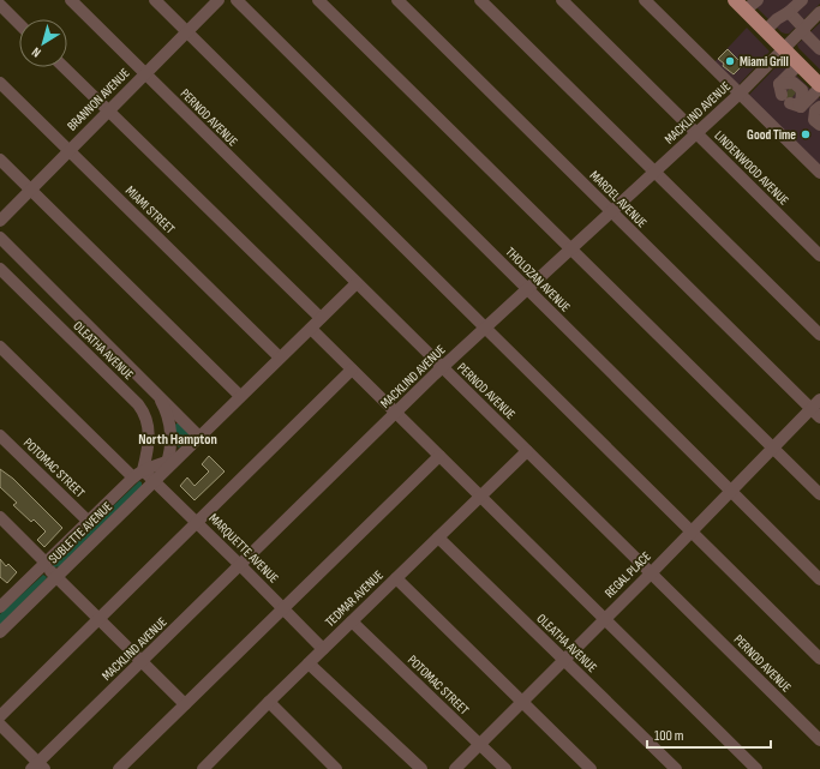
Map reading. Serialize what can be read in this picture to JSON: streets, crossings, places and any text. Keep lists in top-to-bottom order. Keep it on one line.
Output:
{"streets":{"street":["BRANNON AVENUE","MACKLIND AVENUE","PERNOD AVENUE","LINDENWOOD AVENUE","MARDEL AVENUE","MIAMI STREET","THOLOZAN AVENUE","OLEATHA AVENUE","POTOMAC STREET","SUBLETTE AVENUE","MARQUETTE AVENUE","REGAL PLACE","TEDMAR AVENUE"]},"crossings":[["BRANNON AVENUE","PERNOD AVENUE"],["BRANNON AVENUE","MIAMI STREET"],["MACKLIND AVENUE","PERNOD AVENUE"],["MACKLIND AVENUE","LINDENWOOD AVENUE"],["MACKLIND AVENUE","MARDEL AVENUE"],["MACKLIND AVENUE","THOLOZAN AVENUE"],["MACKLIND AVENUE","MARQUETTE AVENUE"],["PERNOD AVENUE","SUBLETTE AVENUE"],["PERNOD AVENUE","REGAL PLACE"],["PERNOD AVENUE","TEDMAR AVENUE"],["MARDEL AVENUE","REGAL PLACE"],["MIAMI STREET","SUBLETTE AVENUE"],["THOLOZAN AVENUE","REGAL PLACE"],["OLEATHA AVENUE","SUBLETTE AVENUE"],["OLEATHA AVENUE","MARQUETTE AVENUE"],["OLEATHA AVENUE","REGAL PLACE"],["OLEATHA AVENUE","TEDMAR AVENUE"],["POTOMAC STREET","SUBLETTE AVENUE"],["POTOMAC STREET","REGAL PLACE"],["POTOMAC STREET","TEDMAR AVENUE"],["SUBLETTE AVENUE","MARQUETTE AVENUE"],["MARQUETTE AVENUE","TEDMAR AVENUE"]],"districts":["North Hampton"],"places":["Miami Grill","Good Time"],"scale_bar":"100 m","north":"bottom left"}
